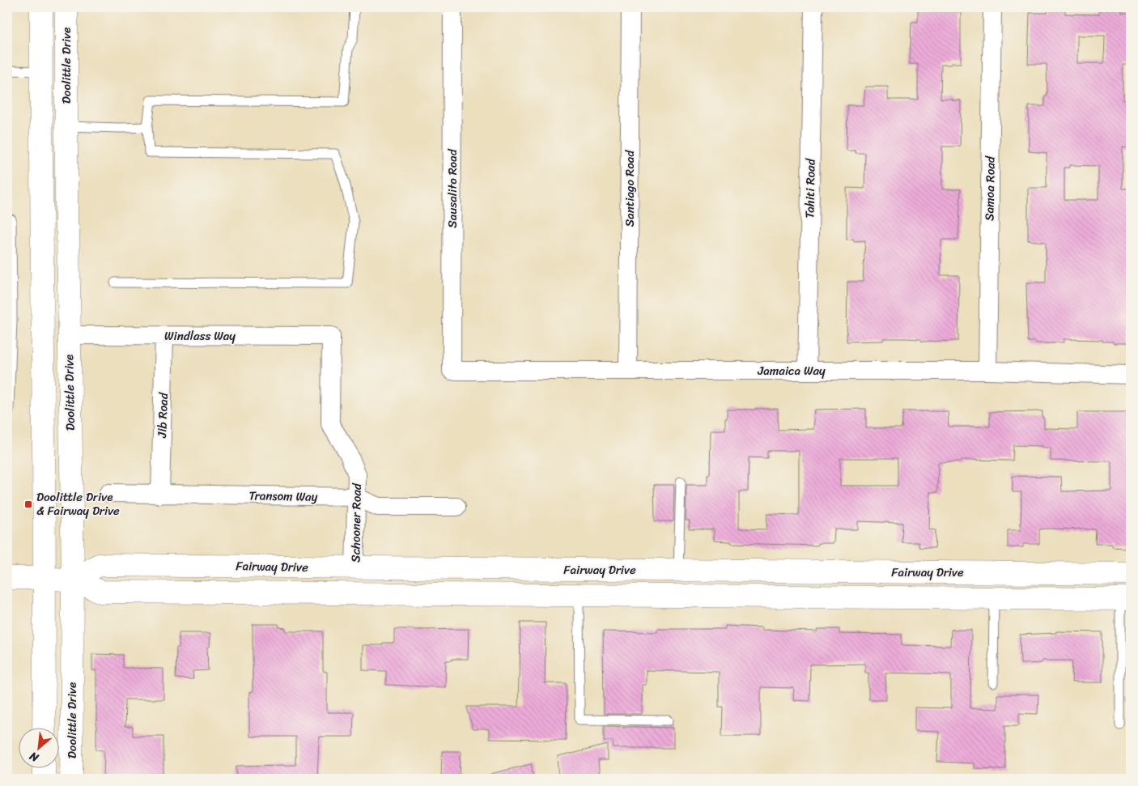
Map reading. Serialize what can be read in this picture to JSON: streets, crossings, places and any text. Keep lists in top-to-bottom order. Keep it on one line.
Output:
{"streets":{"street":["Doolittle Drive","Sausalito Road","Santiago Road","Tahiti Road","Samoa Road","Windlass Way","Jamaica Way","Jib Road","Transom Way","Schooner Road","Fairway Drive"]},"crossings":[["Doolittle Drive","Windlass Way"],["Doolittle Drive","Fairway Drive"],["Sausalito Road","Jamaica Way"],["Santiago Road","Jamaica Way"],["Tahiti Road","Jamaica Way"],["Samoa Road","Jamaica Way"],["Windlass Way","Jib Road"],["Windlass Way","Schooner Road"],["Jib Road","Transom Way"],["Transom Way","Schooner Road"],["Schooner Road","Fairway Drive"]],"places":{"transit":["Doolittle Drive & Fairway Drive"]},"north":"bottom left"}
